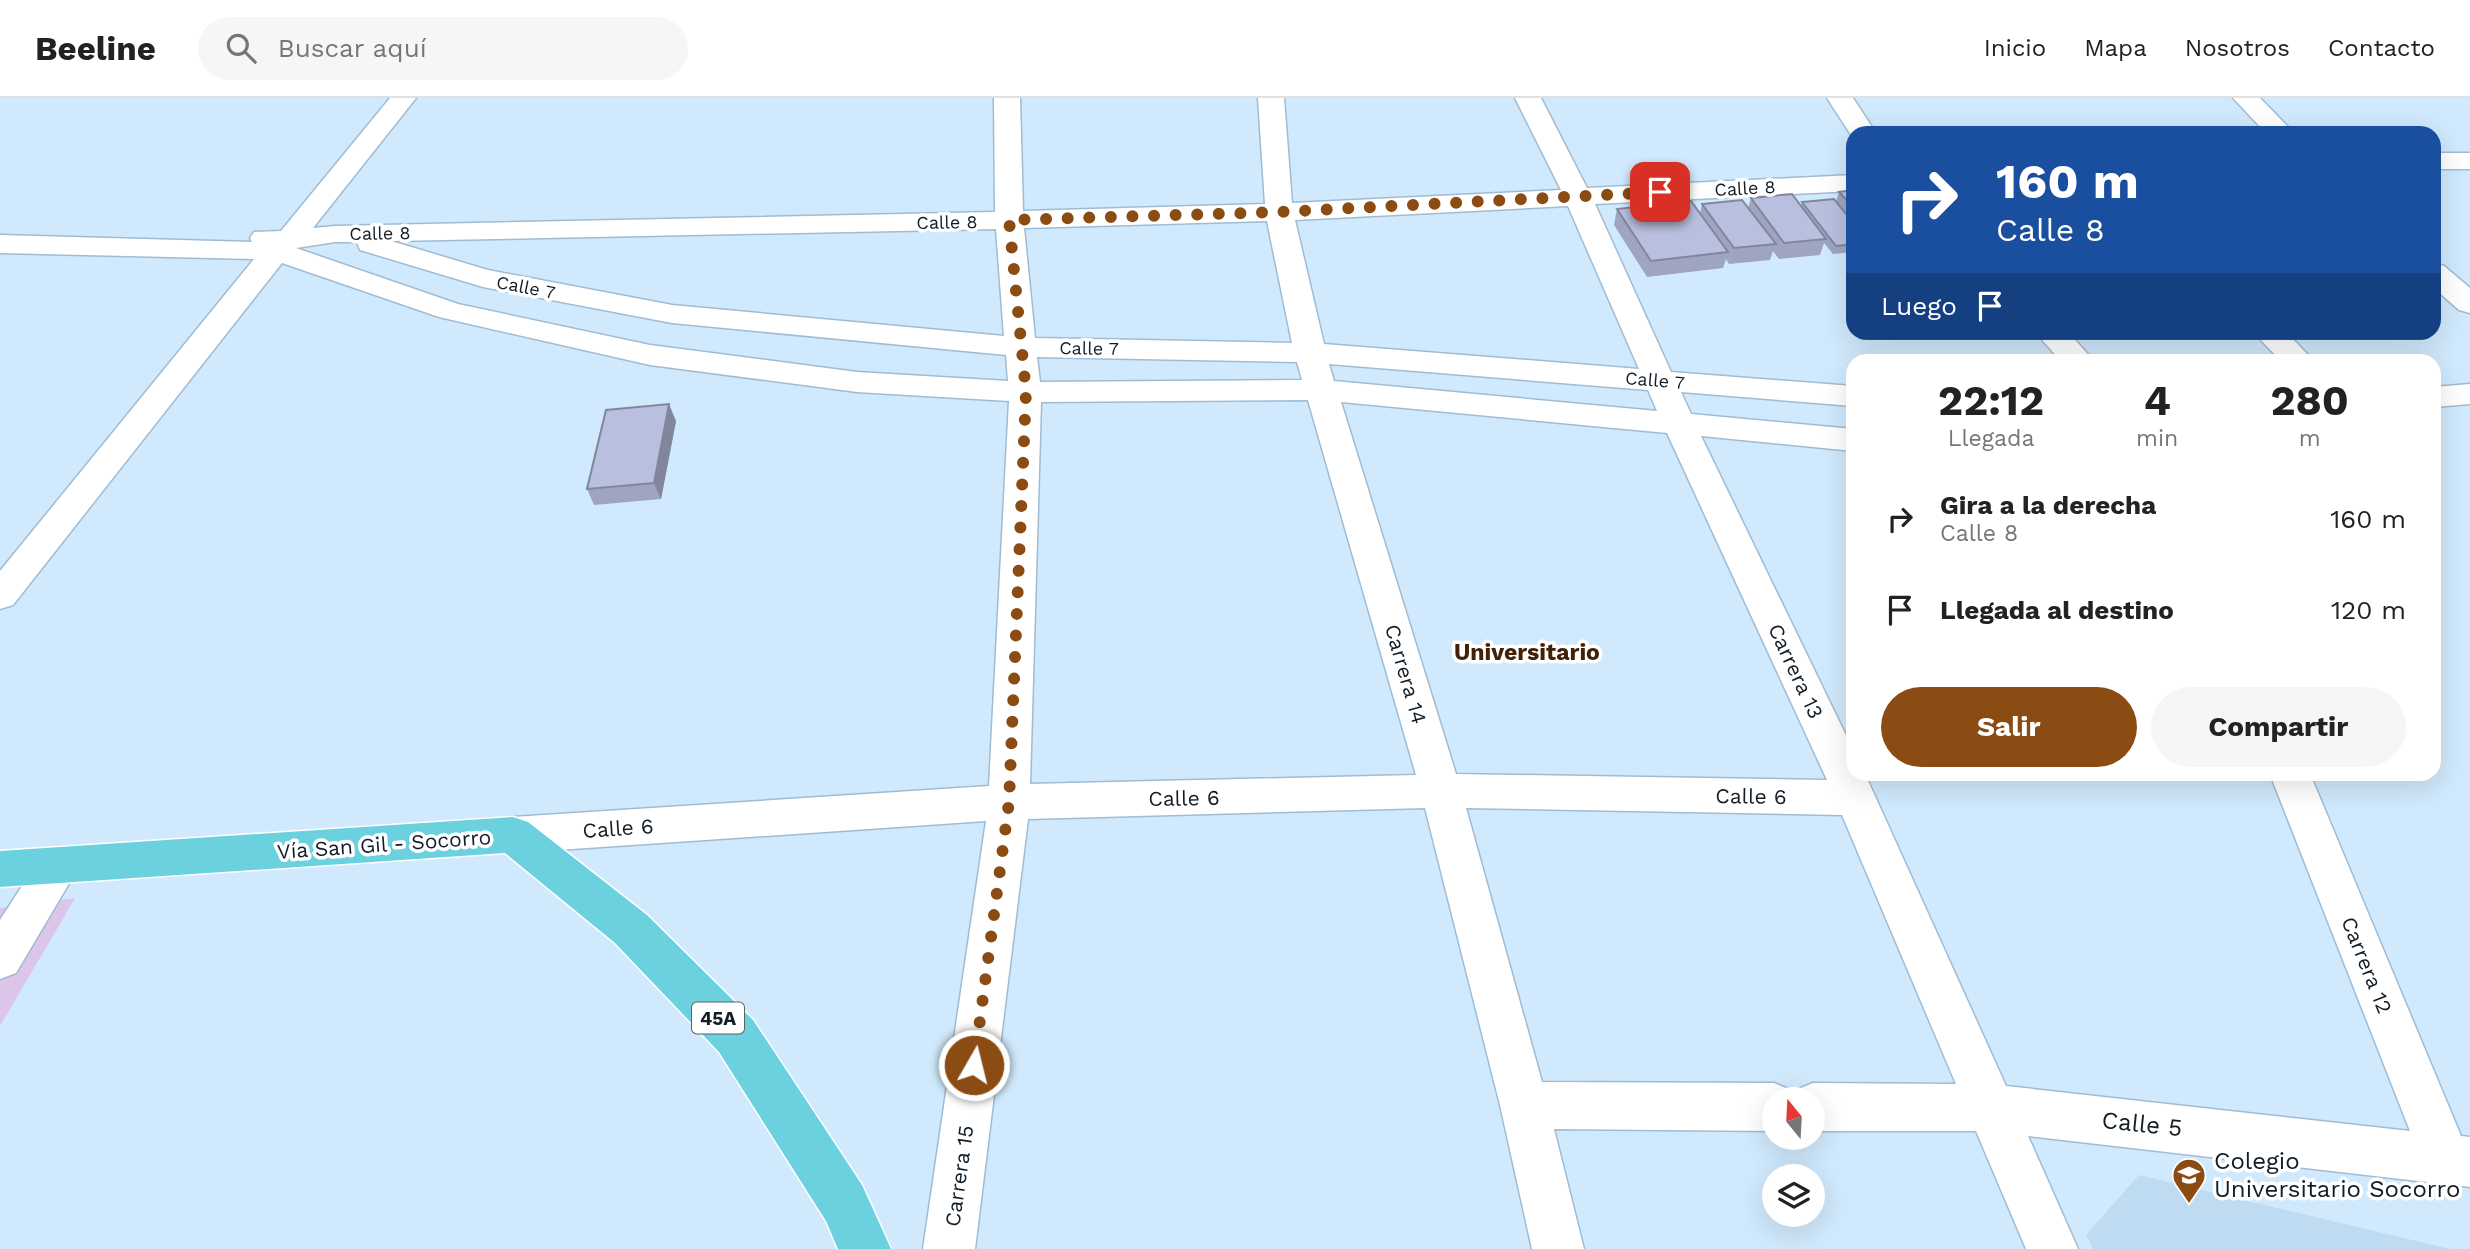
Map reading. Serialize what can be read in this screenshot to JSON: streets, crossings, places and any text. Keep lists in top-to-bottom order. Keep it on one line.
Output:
{"streets":{"highway":["Vía San Gil - Socorro","45A"],"street":["Calle 8","Calle 7","Carrera 13","Carrera 14","Calle 6","Carrera 12","Calle 5","Carrera 15"]},"crossings":[["Calle 8","Calle 7"],["Calle 8","Carrera 13"],["Calle 8","Carrera 14"],["Calle 8","Carrera 15"],["Calle 7","Carrera 13"],["Calle 7","Carrera 14"],["Calle 7","Carrera 15"],["Carrera 13","Calle 6"],["Carrera 13","Calle 5"],["Carrera 14","Calle 6"],["Calle 6","Vía San Gil - Socorro"],["Calle 6","Carrera 15"],["Carrera 12","Calle 5"]],"districts":["Universitario"],"places":{"school or university":["Colegio Universitario Socorro"]},"north":"top","page":{"header":"Beeline","search":"Buscar aquí","nav":["Inicio","Mapa","Nosotros","Contacto"],"turn":["160 m","Calle 8"],"then":"Luego","eta":["22:12","Llegada","4","min","280","m"],"list":[{"name":"Gira a la derecha","note":"Calle 8","value":"160 m"},{"name":"Llegada al destino","value":"120 m"}],"buttons":["Salir","Compartir"]}}
